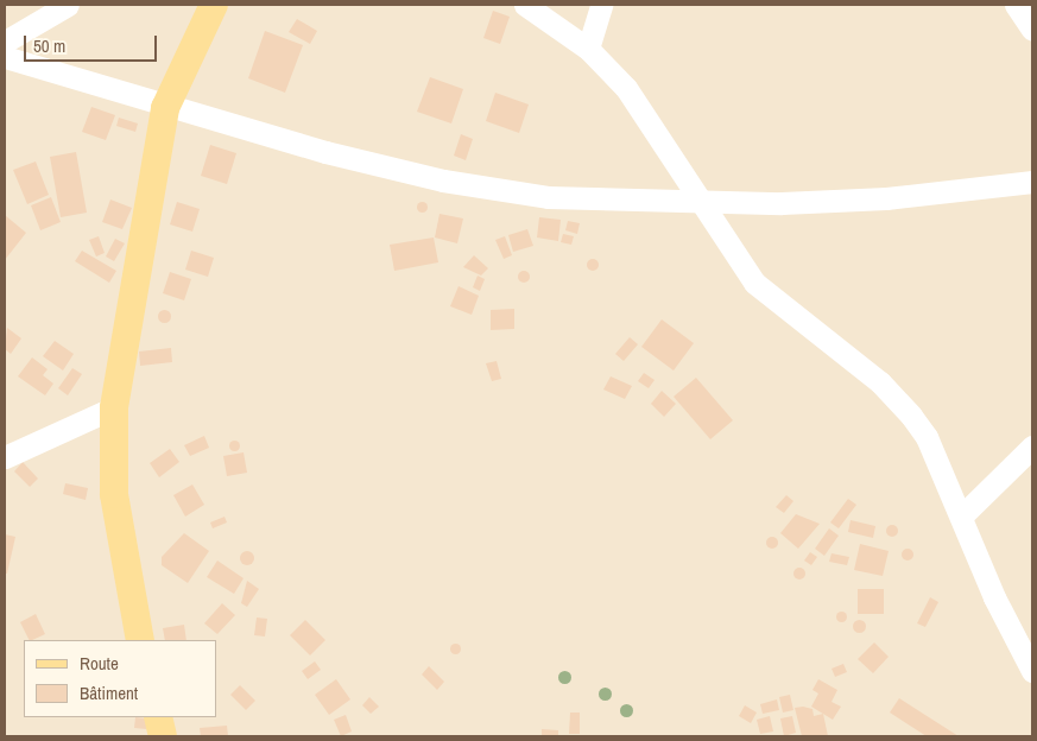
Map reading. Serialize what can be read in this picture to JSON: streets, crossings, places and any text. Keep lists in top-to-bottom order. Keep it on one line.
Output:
{"legend":["Route","Bâtiment"],"scale_bar":"50 m"}
